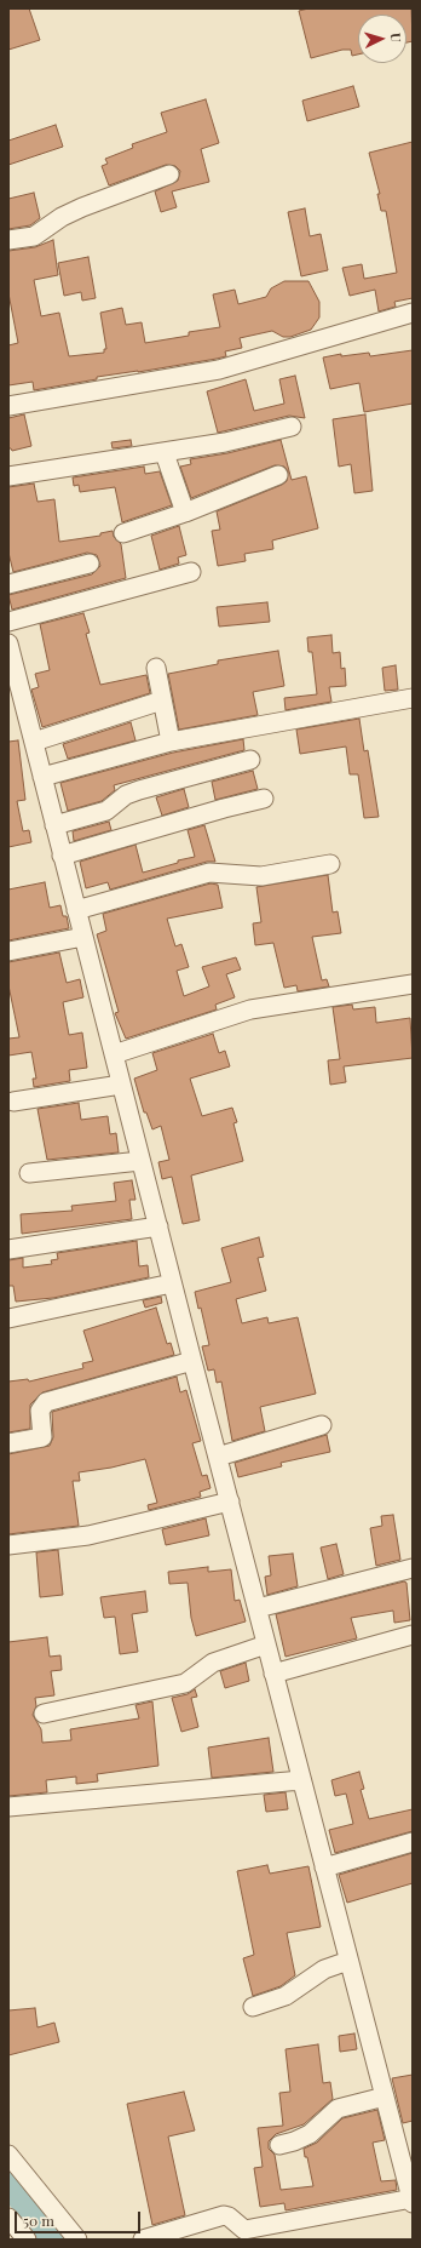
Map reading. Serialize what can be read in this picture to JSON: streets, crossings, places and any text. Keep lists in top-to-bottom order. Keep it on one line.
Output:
{"scale_bar":"50 m","north":"right"}
